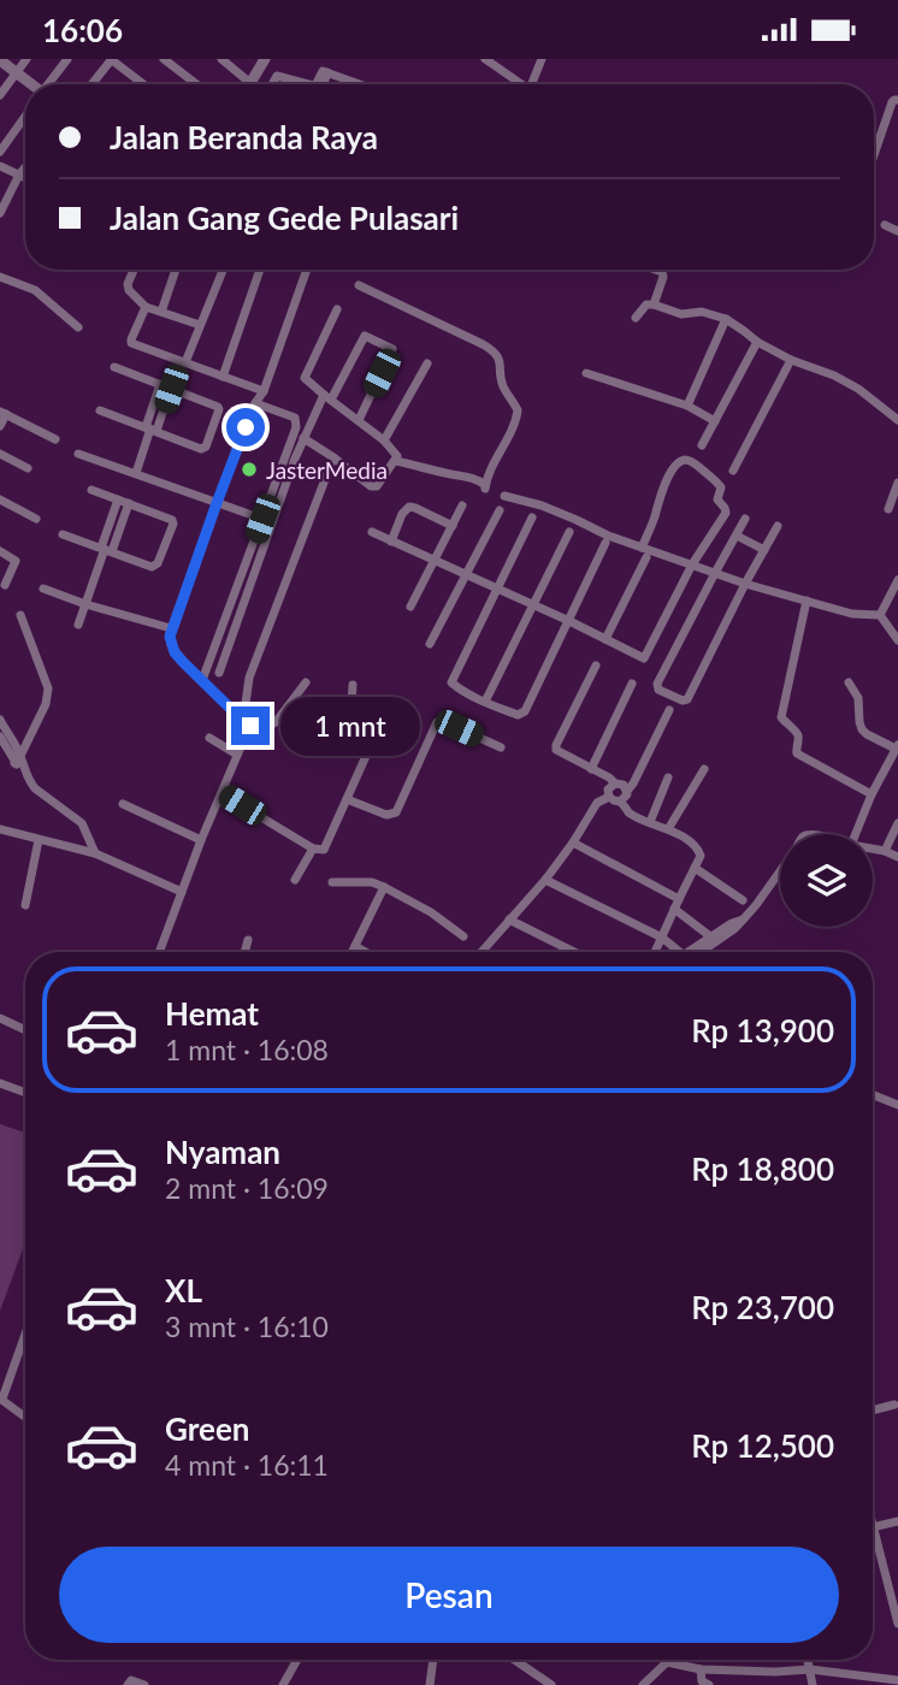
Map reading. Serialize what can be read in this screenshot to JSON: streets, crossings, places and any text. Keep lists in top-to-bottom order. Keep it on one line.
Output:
{"places":["JasterMedia"],"page":{"status":"16:06","banner":["Jalan Beranda Raya","Jalan Gang Gede Pulasari"],"bubble":"1 mnt","list":[{"name":"Hemat","note":"1 mnt · 16:08","value":"Rp 13,900"},{"name":"Nyaman","note":"2 mnt · 16:09","value":"Rp 18,800"},{"name":"XL","note":"3 mnt · 16:10","value":"Rp 23,700"},{"name":"Green","note":"4 mnt · 16:11","value":"Rp 12,500"}],"buttons":"Pesan"}}
